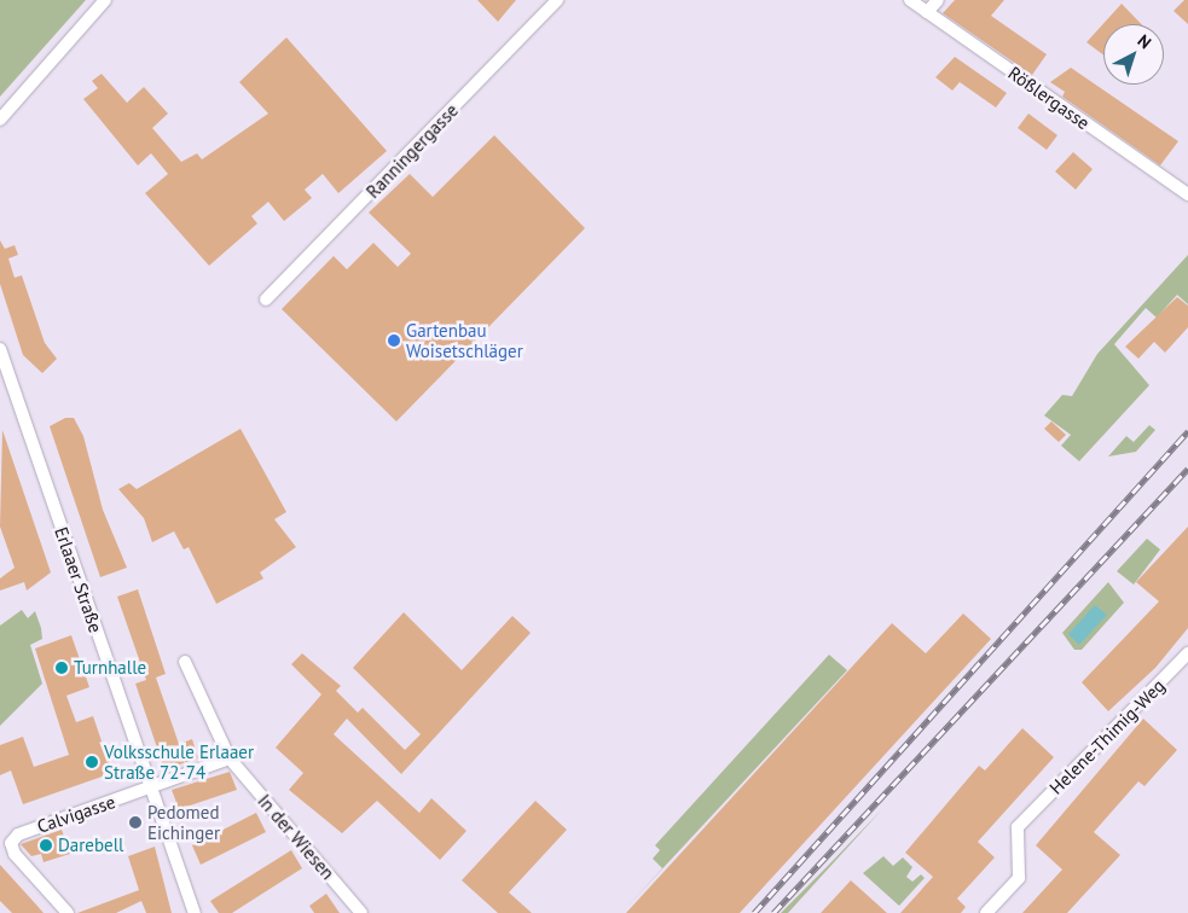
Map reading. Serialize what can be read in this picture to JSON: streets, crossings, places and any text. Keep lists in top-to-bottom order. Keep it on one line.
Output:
{"streets":{"street":["Rößlergasse","Ranningergasse","Erlaaer Straße","Helene-Thimig-Weg","Calvigasse","In der Wiesen"]},"crossings":[["Erlaaer Straße","Calvigasse"],["Calvigasse","In der Wiesen"]],"places":["Gartenbau Woisetschläger","Turnhalle","Volksschule Erlaaer Straße 72-74","Pedomed Eichinger","Darebell"],"north":"top right"}
